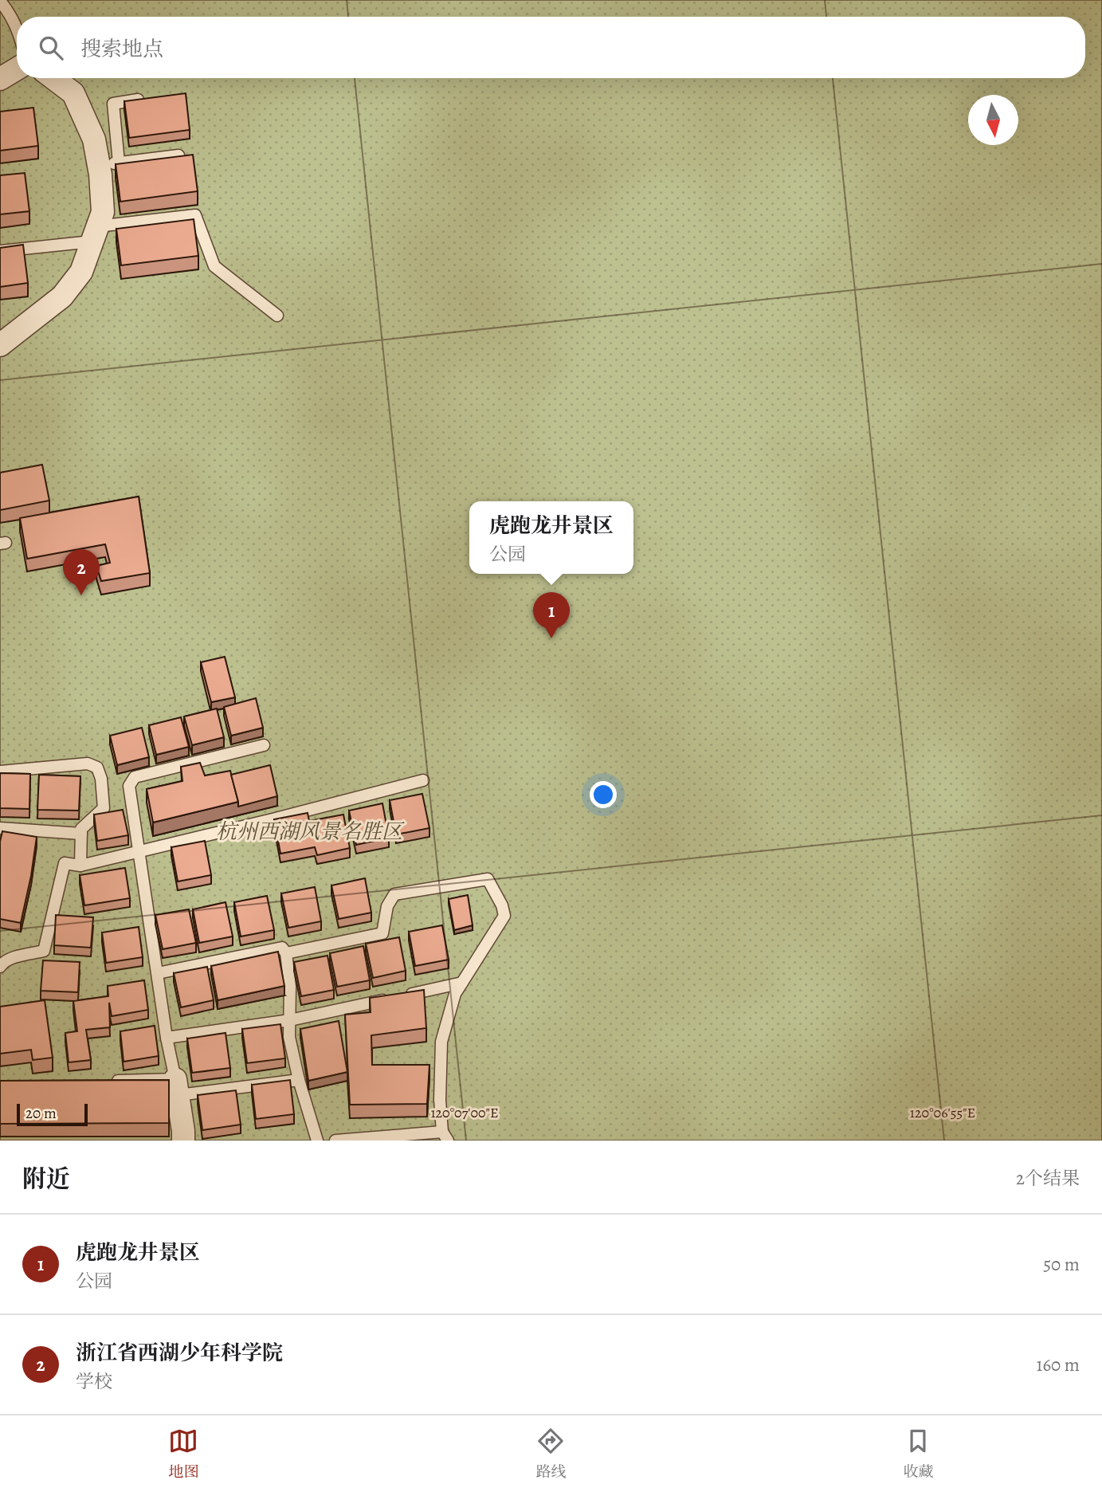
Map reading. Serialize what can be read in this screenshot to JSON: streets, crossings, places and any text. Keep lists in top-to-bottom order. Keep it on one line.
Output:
{"parks":["杭州西湖风景名胜区"],"scale_bar":"20 m","north":"bottom","page":{"search":"搜索地点","popup":["虎跑龙井景区","公园"],"pins":["2","1"],"scale":"20 m","heading":["附近","2个结果"],"list":[{"mark":"1","name":"虎跑龙井景区","note":"公园","value":"50 m"},{"mark":"2","name":"浙江省西湖少年科学院","note":"学校","value":"160 m"}],"nav":["地图","路线","收藏"]},"coordinates":["120°07'00\"E","120°06'55\"E"]}
